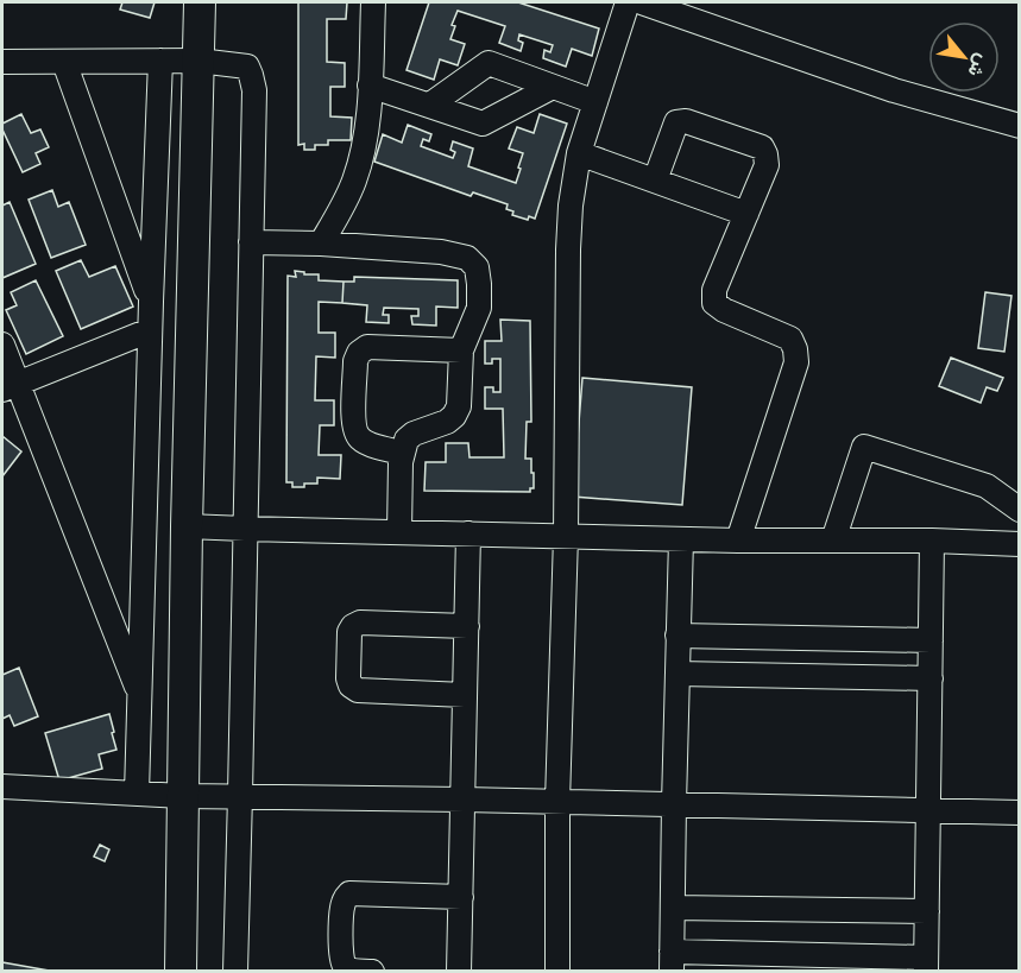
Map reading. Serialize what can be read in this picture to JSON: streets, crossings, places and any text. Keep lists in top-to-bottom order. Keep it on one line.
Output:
{"north":"bottom right"}
